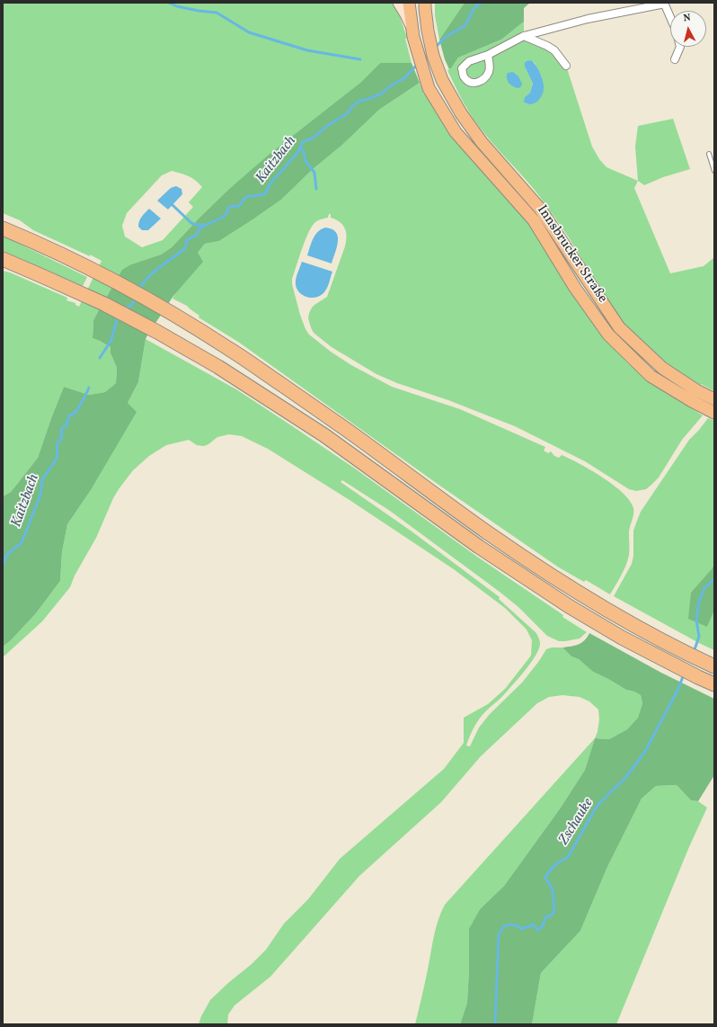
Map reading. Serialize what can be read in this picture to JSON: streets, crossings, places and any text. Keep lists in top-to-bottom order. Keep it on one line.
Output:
{"streets":{"main road":["Innsbrucker Straße"]},"water":["Kaitzbach","Zschauke"],"north":"top"}
